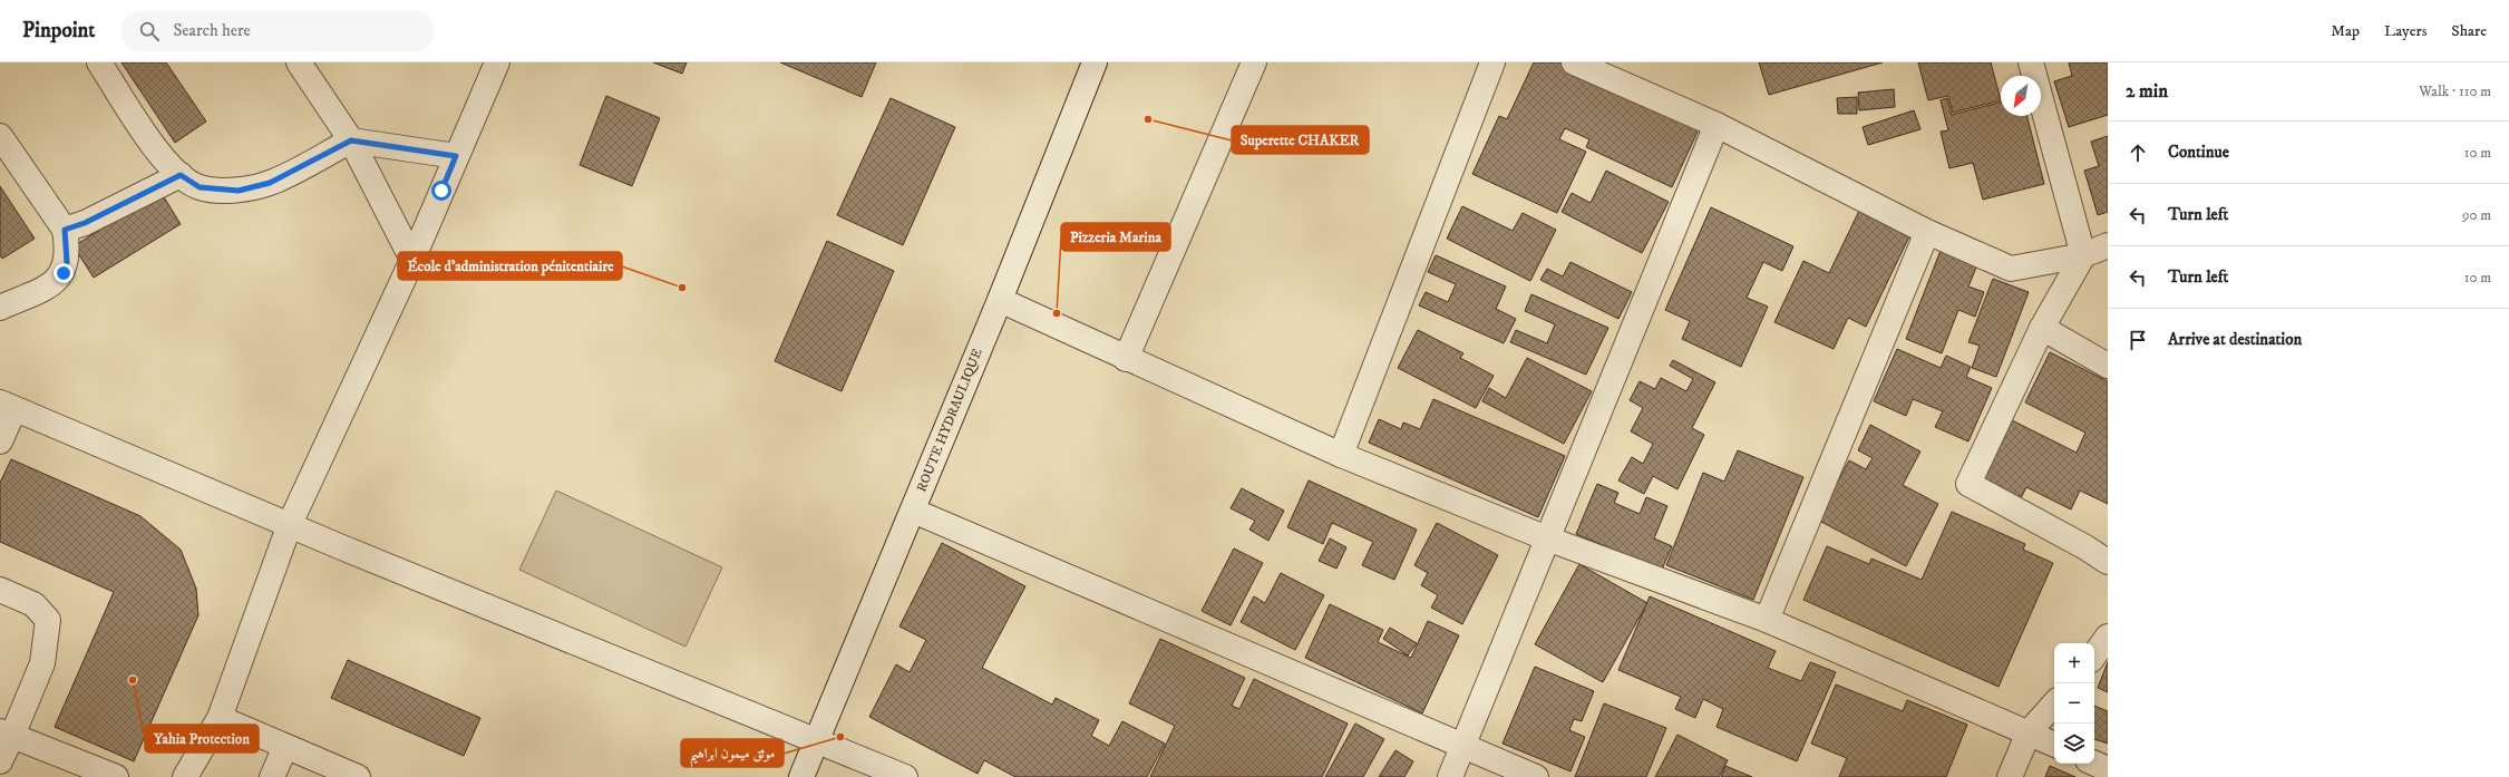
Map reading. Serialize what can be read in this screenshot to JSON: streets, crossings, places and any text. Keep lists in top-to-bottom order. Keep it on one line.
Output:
{"streets":{"street":["ROUTE HYDRAULIQUE"]},"places":["Superette CHAKER","École d'administration pénitentiaire","Pizzeria Marina","Yahia Protection","موثق ميمون ابراهيم"],"north":"bottom left","page":{"header":"Pinpoint","search":"Search here","nav":["Map","Layers","Share"],"heading":["2 min","Walk · 110 m"],"list":[["Continue","10 m"],["Turn left","90 m"],["Turn left","10 m"],"Arrive at destination"],"map_buttons":["+","−"]}}
